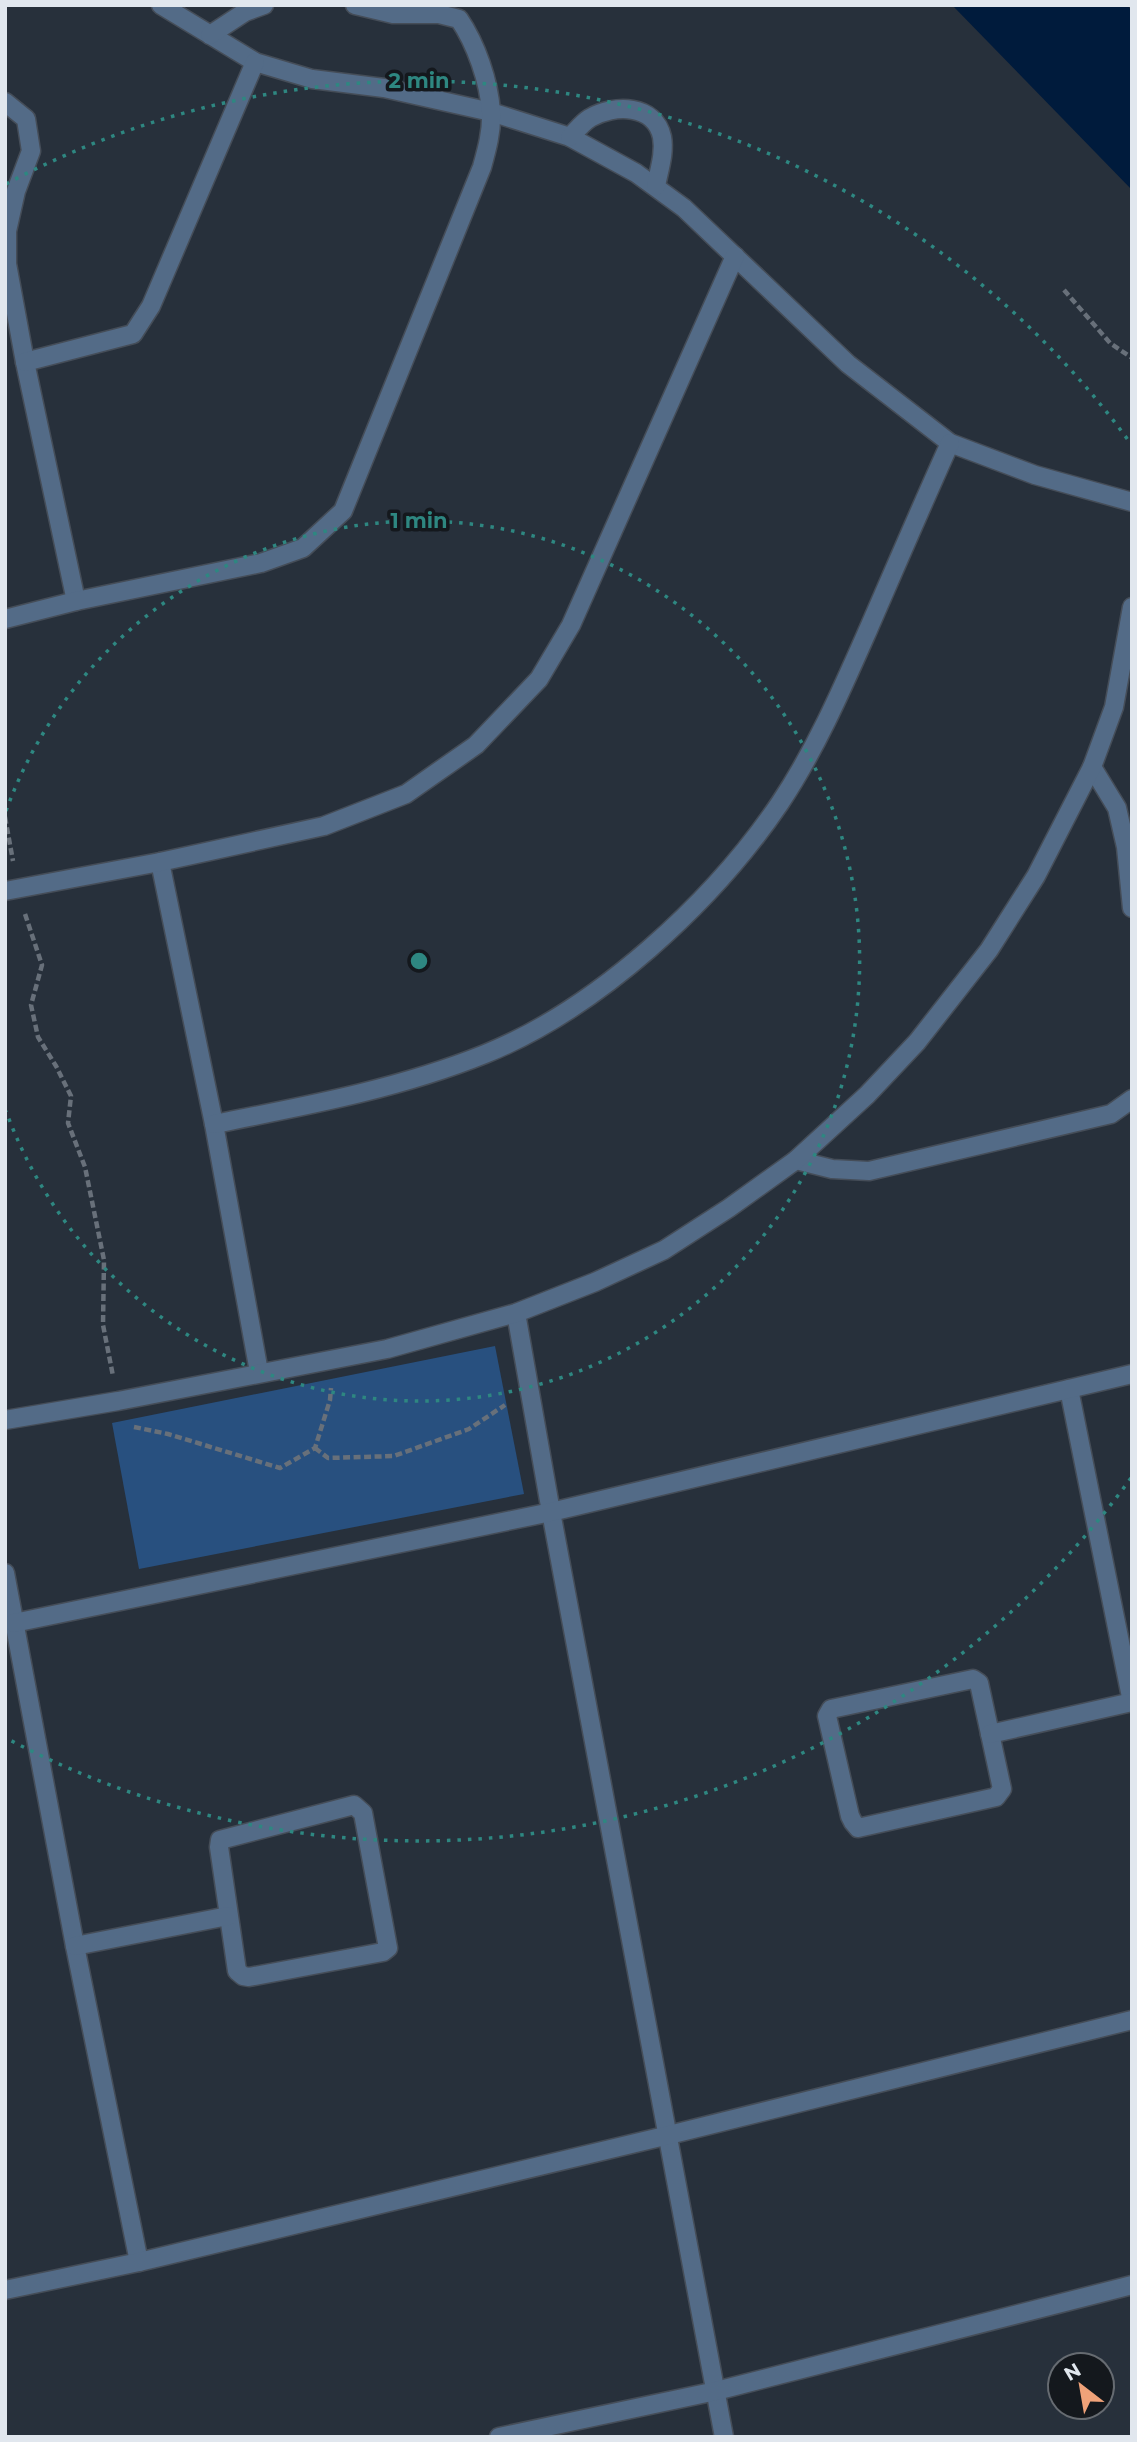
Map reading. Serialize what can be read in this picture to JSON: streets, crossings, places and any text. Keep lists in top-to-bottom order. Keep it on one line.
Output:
{"north":"top left","rings":["2 min","1 min"]}
